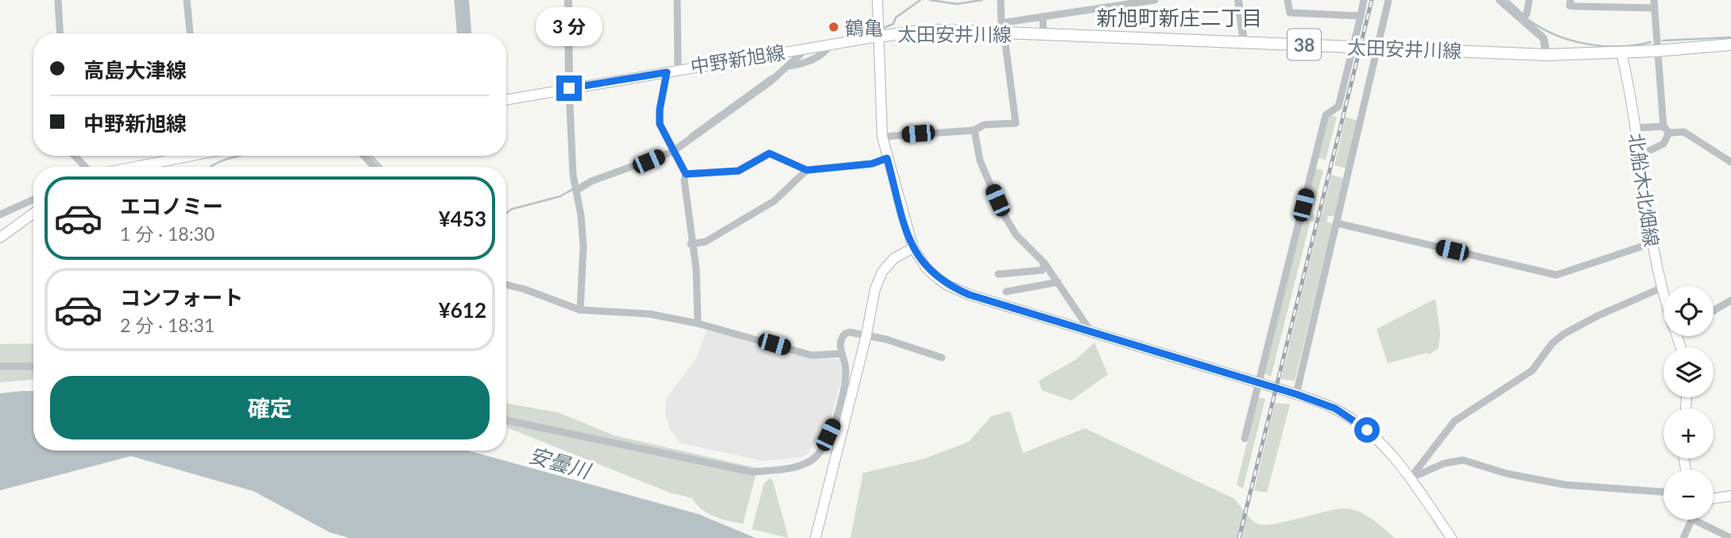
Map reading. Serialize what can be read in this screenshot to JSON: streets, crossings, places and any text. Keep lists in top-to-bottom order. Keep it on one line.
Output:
{"streets":{"main road":["太田安井川線","38","中野新旭線","北船木北畑線"]},"crossings":[["太田安井川線","中野新旭線"],["太田安井川線","北船木北畑線"]],"districts":["新旭町新庄二丁目"],"water":["安曇川"],"places":["鶴亀"],"page":{"bubble":"3 分","banner":["高島大津線","中野新旭線"],"list":[{"name":"エコノミー","note":"1 分 · 18:30","value":"¥453"},{"name":"コンフォート","note":"2 分 · 18:31","value":"¥612"}],"map_buttons":["+","−"],"buttons":"確定"}}
